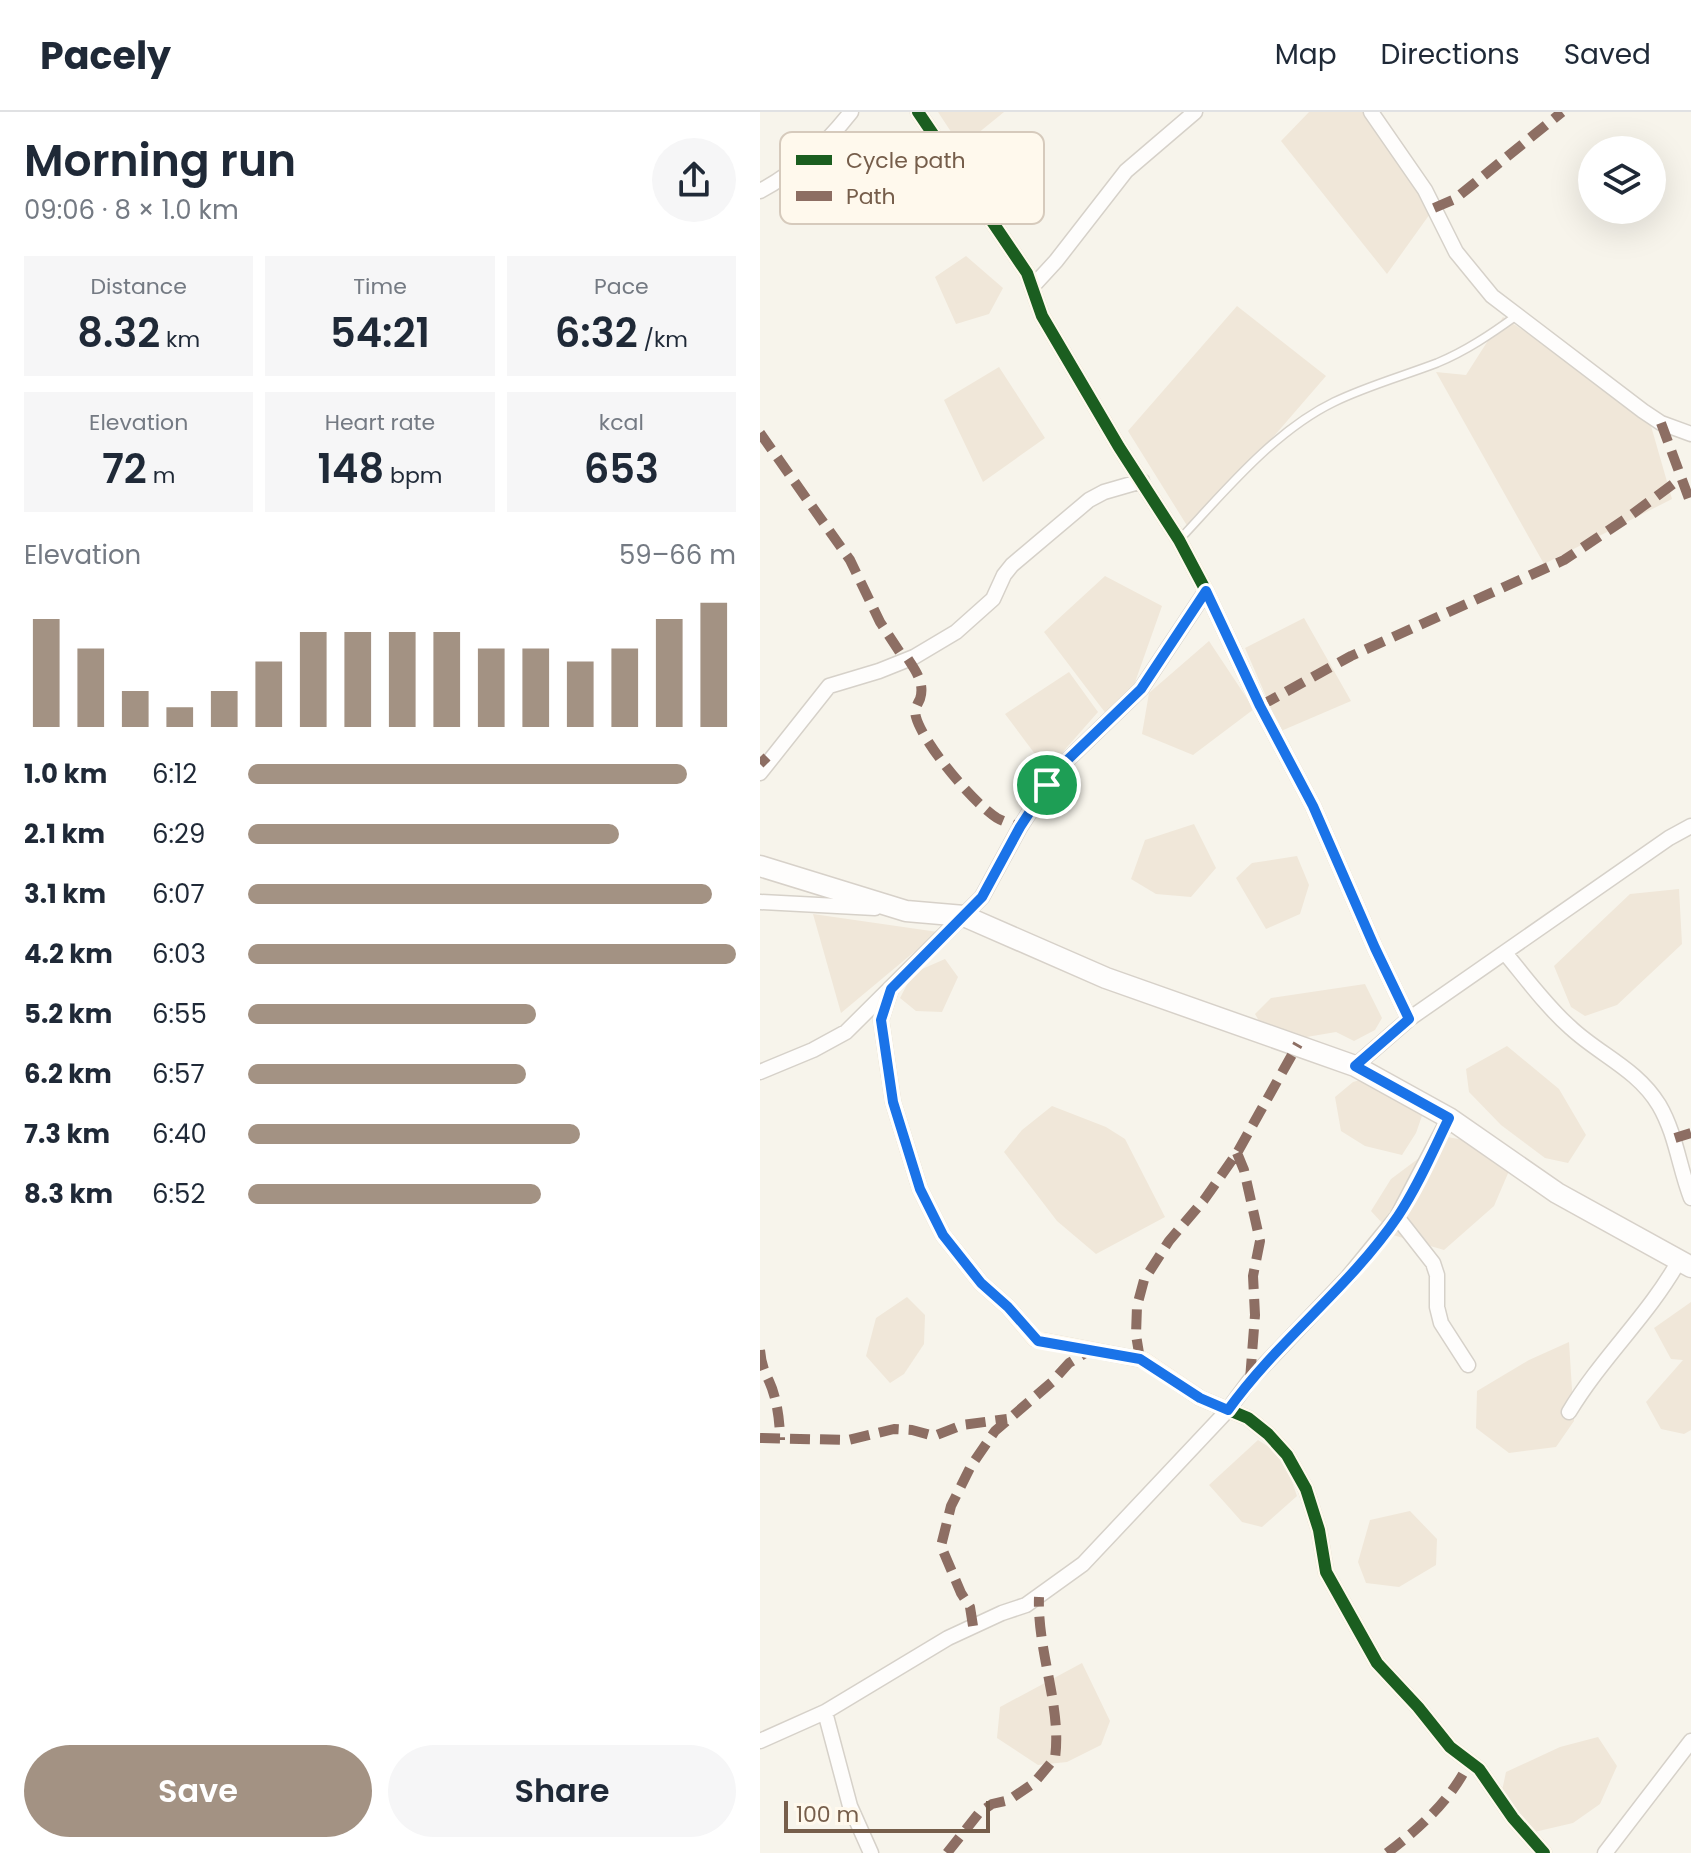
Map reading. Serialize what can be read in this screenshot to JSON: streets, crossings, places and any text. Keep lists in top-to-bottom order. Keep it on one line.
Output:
{"legend":["Cycle path","Path"],"scale_bar":"100 m","page":{"header":"Pacely","nav":["Map","Directions","Saved"],"heading":["Morning run","09:06 · 8 × 1.0 km"],"stats":[["Distance","8.32 km"],["Time","54:21"],["Pace","6:32 /km"],["Elevation","72 m"],["Heart rate","148 bpm"],["kcal","653"]],"chart":["Elevation","59–66 m"],"list":[{"name":"1.0 km","note":"6:12"},{"name":"2.1 km","note":"6:29"},{"name":"3.1 km","note":"6:07"},{"name":"4.2 km","note":"6:03"},{"name":"5.2 km","note":"6:55"},{"name":"6.2 km","note":"6:57"},{"name":"7.3 km","note":"6:40"},{"name":"8.3 km","note":"6:52"}],"buttons":["Save","Share"],"scale":"100 m"}}
